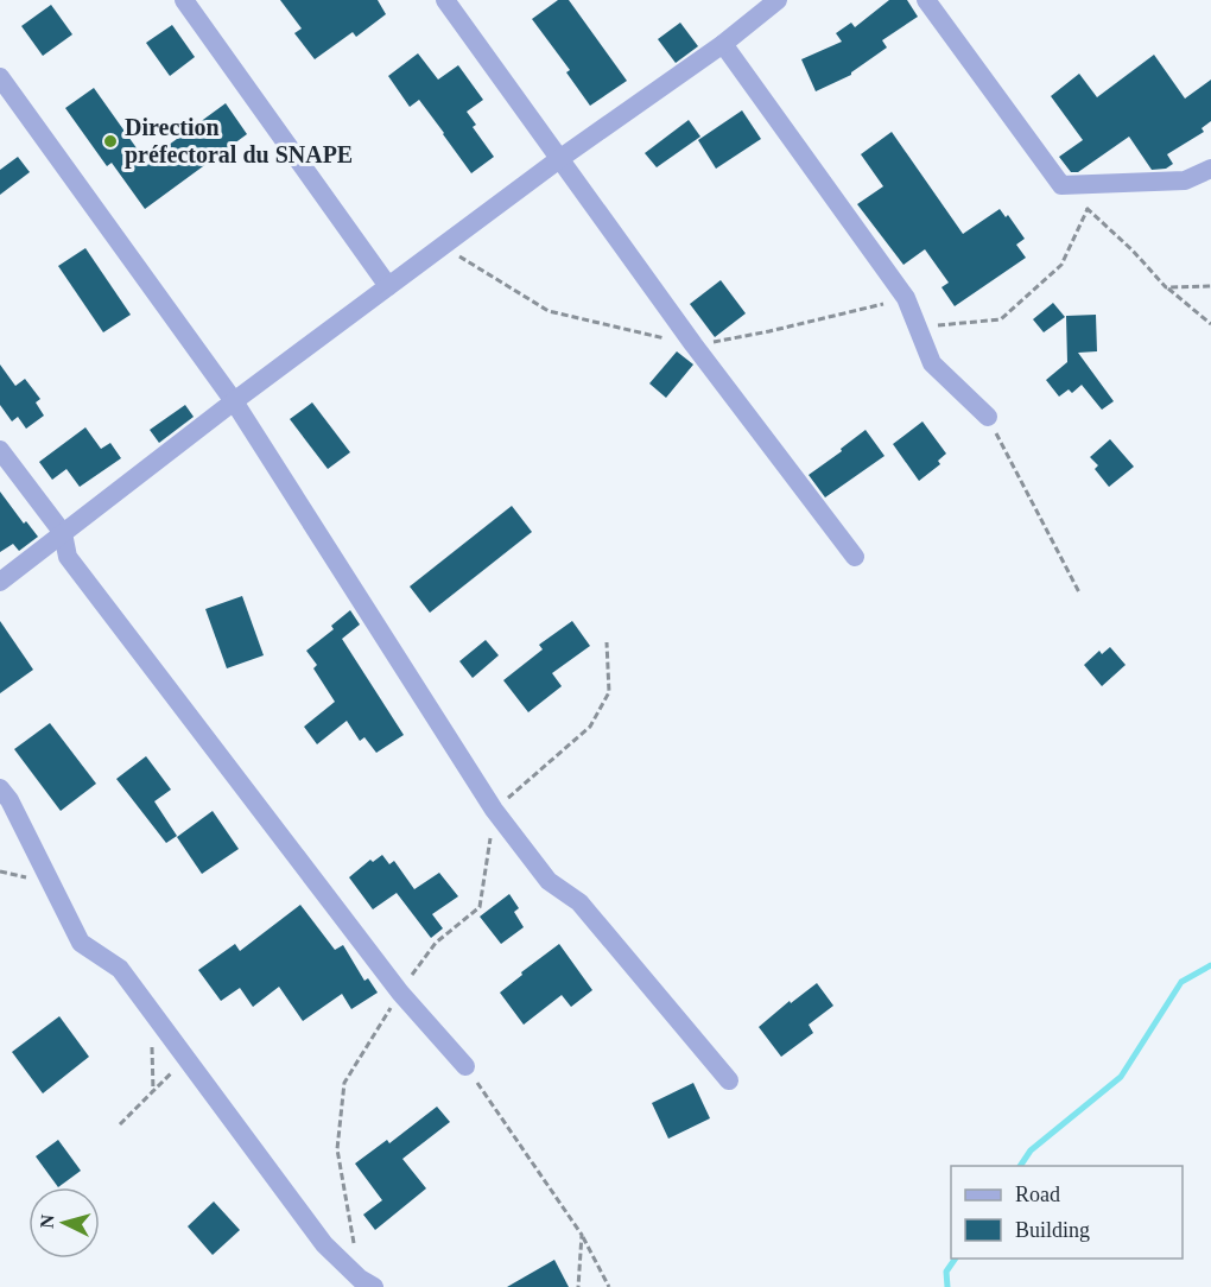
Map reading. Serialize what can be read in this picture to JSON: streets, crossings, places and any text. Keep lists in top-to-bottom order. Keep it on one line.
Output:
{"places":["Direction préfectoral du SNAPE"],"legend":["Road","Building"],"north":"left"}
